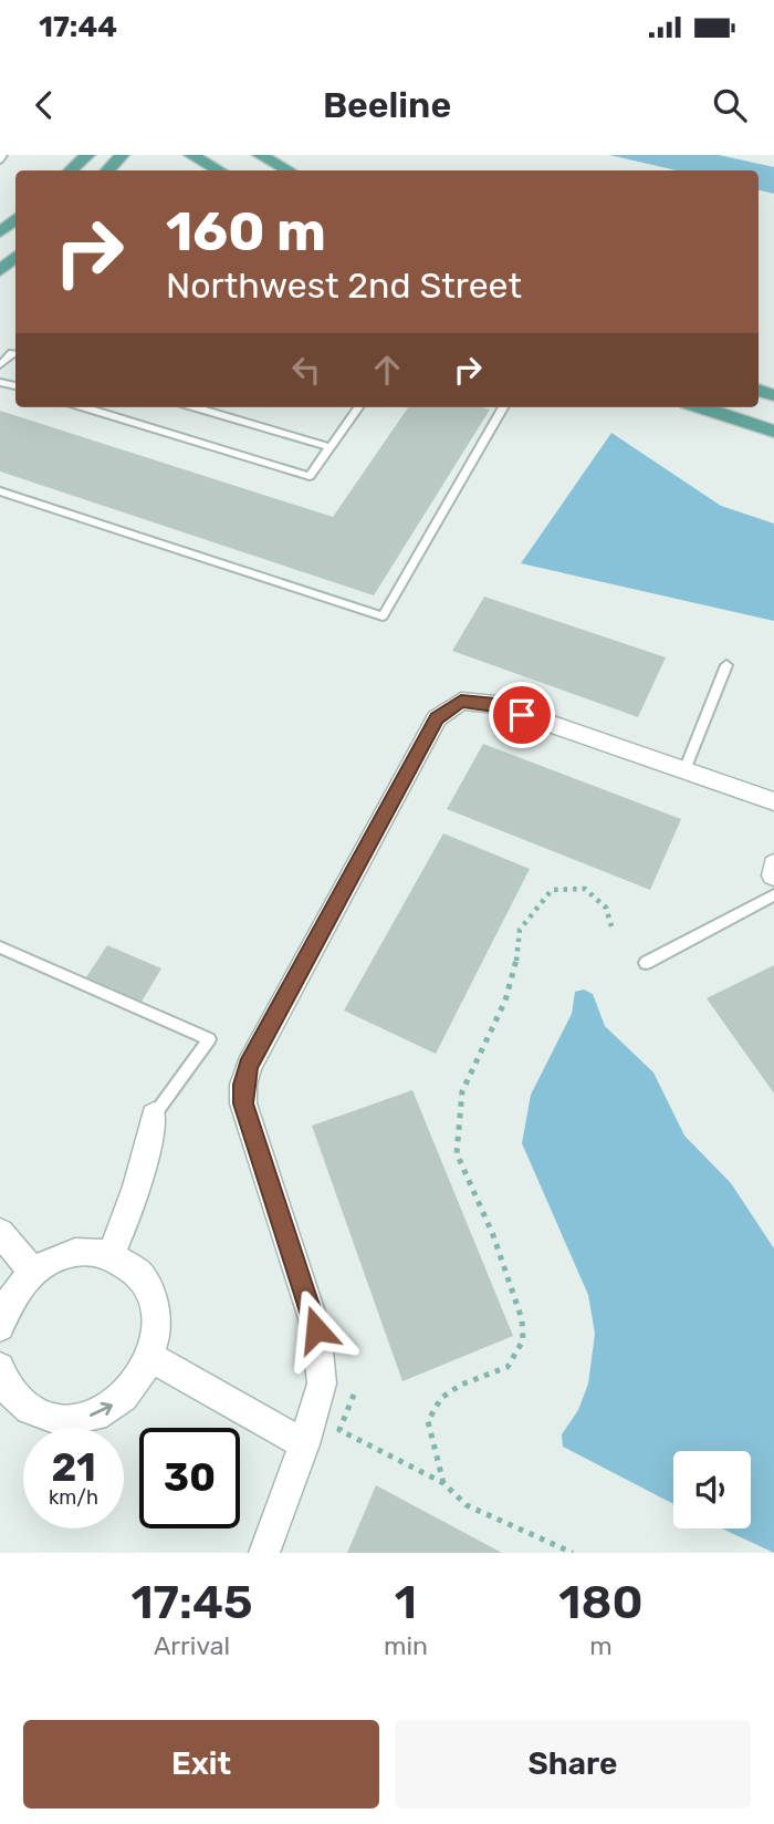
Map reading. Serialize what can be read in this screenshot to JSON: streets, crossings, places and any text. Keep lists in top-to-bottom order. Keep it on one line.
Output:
{"page":{"status":"17:44","header":"Beeline","turn":["160 m","Northwest 2nd Street"],"speed":"21 km/h","limit":"30","eta":["17:45","Arrival","1","min","180","m"],"buttons":["Exit","Share"]}}
